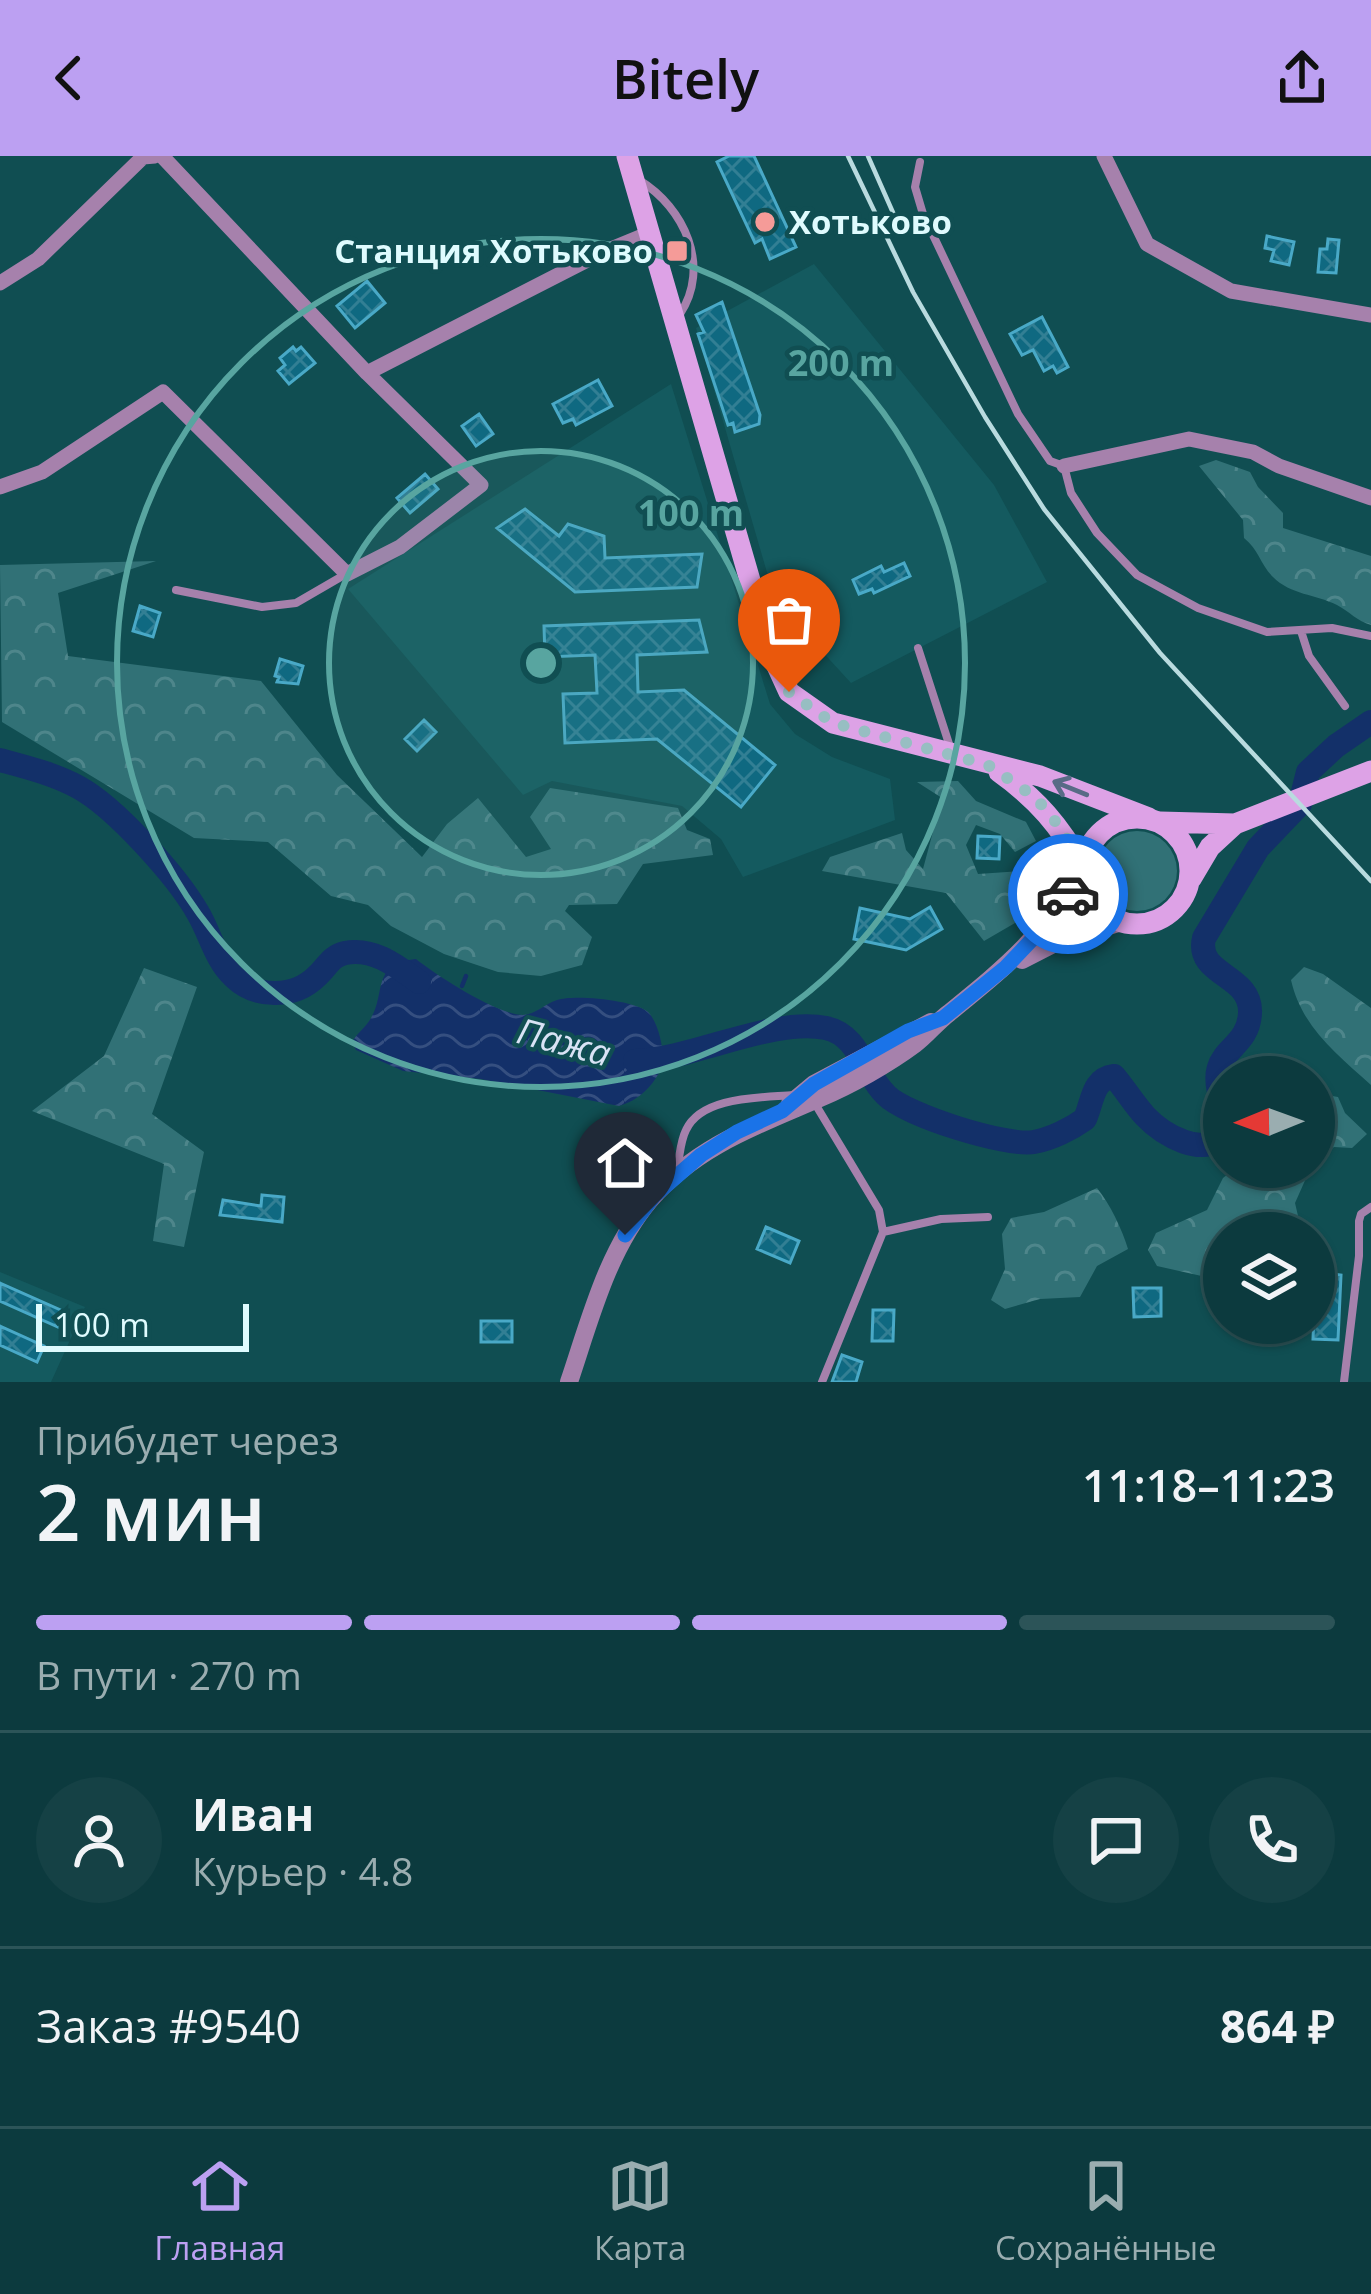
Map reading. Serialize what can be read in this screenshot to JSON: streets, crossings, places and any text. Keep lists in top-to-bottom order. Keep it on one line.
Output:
{"water":["Пажа"],"places":{"other":["Хотьково"],"transit":["Станция Хотьково"]},"scale_bar":"100 m","north":"left","page":{"header":"Bitely","scale":"100 m","heading":["2 мин","Прибудет через","11:18–11:23"],"panel":["Иван","Курьер · 4.8","Заказ #9540","864 ₽"],"bar":"В пути · 270 m","tabs":["Главная","Карта","Сохранённые"]},"rings":["200 m","100 m"]}
